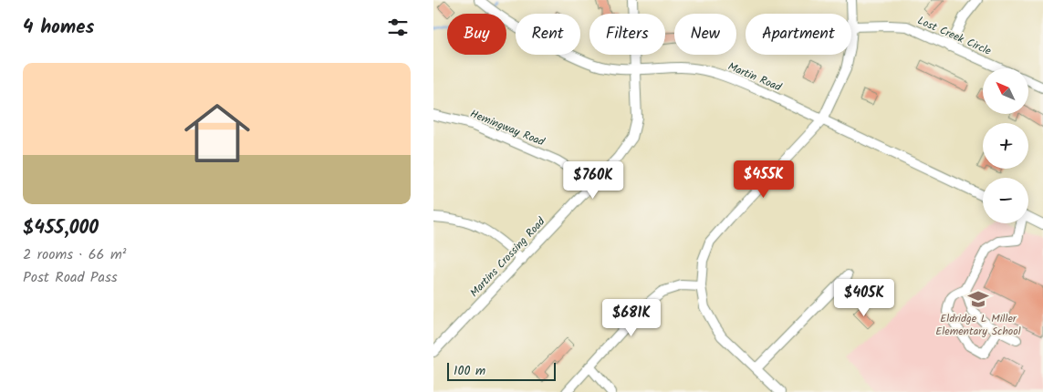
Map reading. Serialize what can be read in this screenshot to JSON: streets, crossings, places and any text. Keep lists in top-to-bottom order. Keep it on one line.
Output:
{"streets":{"street":["Lost Creek Circle","Martin Road","Hemingway Road","Martins Crossing Road"]},"crossings":[["Martin Road","Martins Crossing Road"],["Hemingway Road","Martins Crossing Road"]],"places":{"school or university":["Eldridge L Miller Elementary School"]},"scale_bar":"100 m","north":"top left","page":{"heading":"4 homes","chip":["Buy","Rent","Filters","New","Apartment"],"list":[{"name":"$455,000","note":"2 rooms · 66 m² · Post Road Pass"}],"map_buttons":["+","−"],"price":["$455K","$760K","$405K","$681K"],"scale":"100 m"}}
